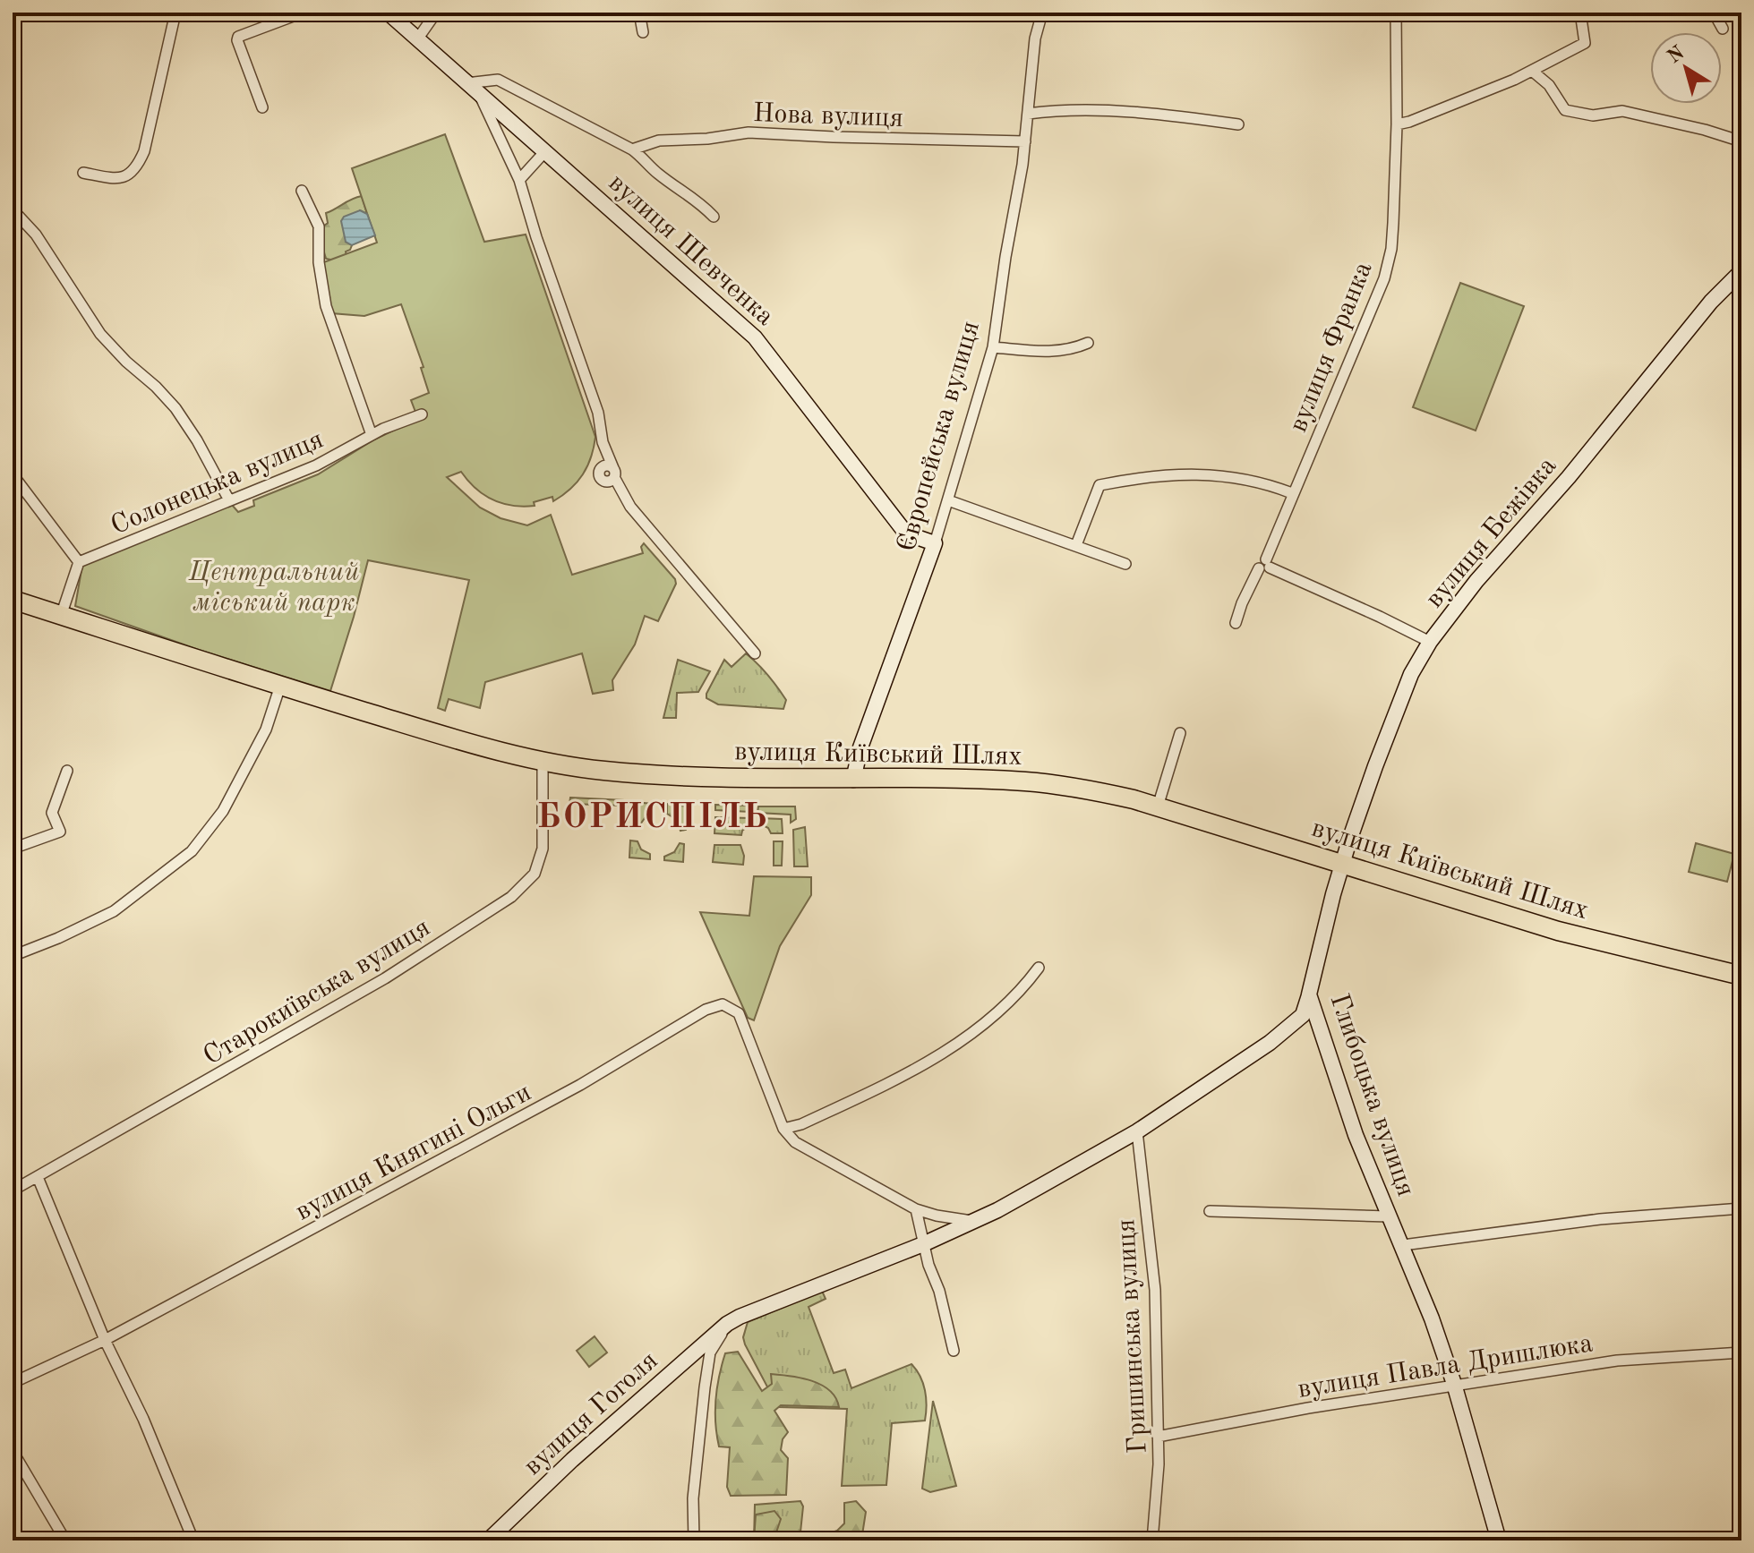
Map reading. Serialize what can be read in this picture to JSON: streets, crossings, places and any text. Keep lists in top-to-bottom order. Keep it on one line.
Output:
{"streets":{"highway":["вулиця Київський Шлях"],"main road":["вулиця Шевченка","Європейська вулиця","вулиця Бежівка","Глибоцька вулиця","вулиця Гоголя"],"street":["Нова вулиця","вулиця Франка","Солонецька вулиця","Старокиївська вулиця","вулиця Княгині Ольги","Гришинська вулиця","вулиця Павла Дришлюка"]},"crossings":[["Нова вулиця","Європейська вулиця"],["вулиця Шевченка","Європейська вулиця"],["Європейська вулиця","вулиця Київський Шлях"],["вулиця Бежівка","вулиця Київський Шлях"],["вулиця Бежівка","Глибоцька вулиця"],["вулиця Київський Шлях","Старокиївська вулиця"],["вулиця Київський Шлях","Глибоцька вулиця"],["Глибоцька вулиця","вулиця Павла Дришлюка"],["Глибоцька вулиця","вулиця Гоголя"],["Гришинська вулиця","вулиця Павла Дришлюка"],["Гришинська вулиця","вулиця Гоголя"]],"districts":["БОРИСПІЛЬ"],"parks":["Центральний міський парк"],"north":"top left"}
